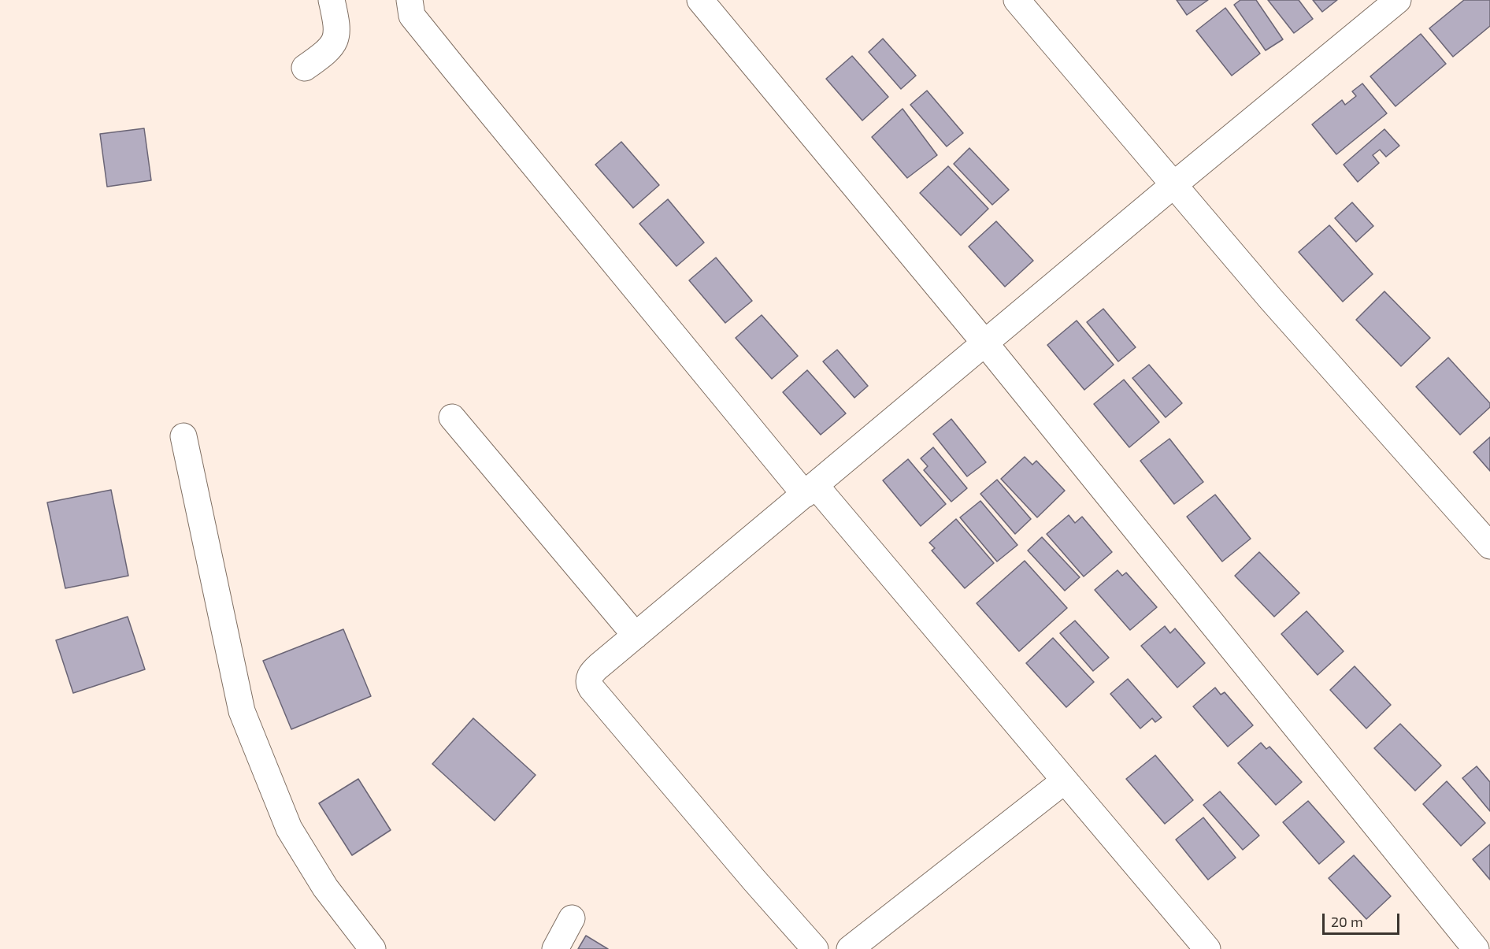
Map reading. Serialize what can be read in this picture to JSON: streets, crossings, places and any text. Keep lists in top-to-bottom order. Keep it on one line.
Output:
{"scale_bar":"20 m"}
